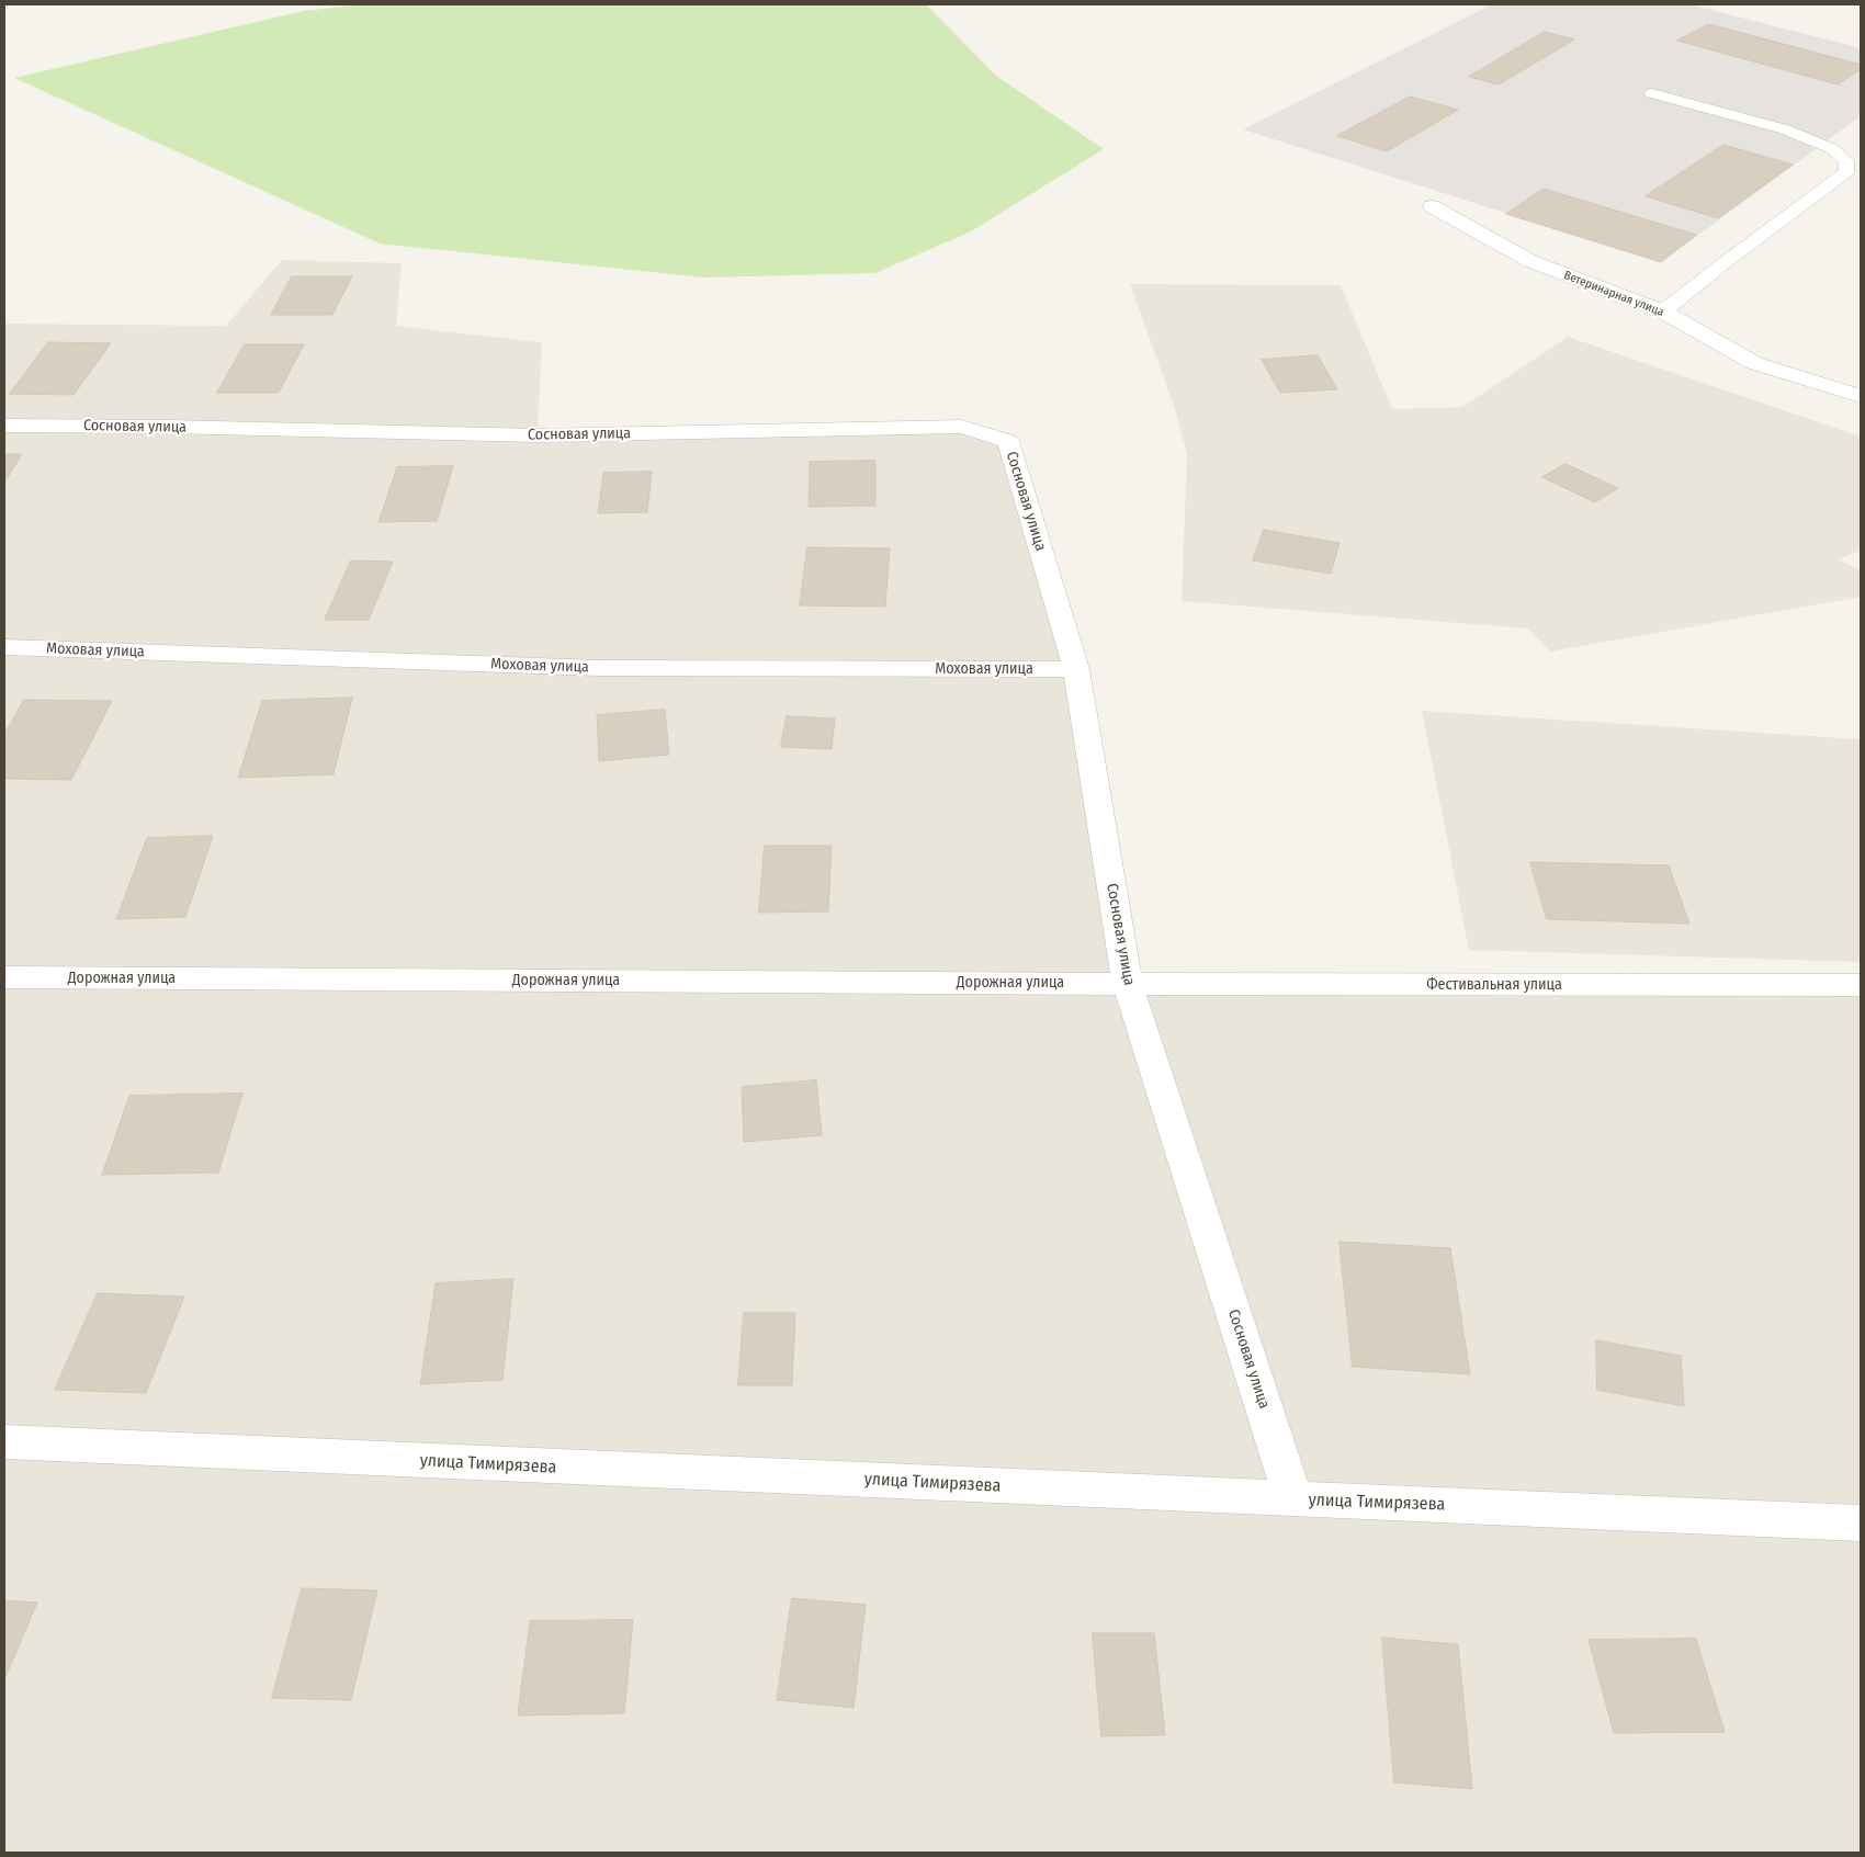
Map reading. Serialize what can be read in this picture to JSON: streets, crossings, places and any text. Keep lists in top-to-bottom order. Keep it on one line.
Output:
{"streets":{"street":["Ветеринарная улица","Сосновая улица","Моховая улица","Дорожная улица","Фестивальная улица","улица Тимирязева"]},"crossings":[["Сосновая улица","Моховая улица"],["Сосновая улица","Дорожная улица"],["Сосновая улица","Фестивальная улица"],["Сосновая улица","улица Тимирязева"],["Дорожная улица","Фестивальная улица"]]}
